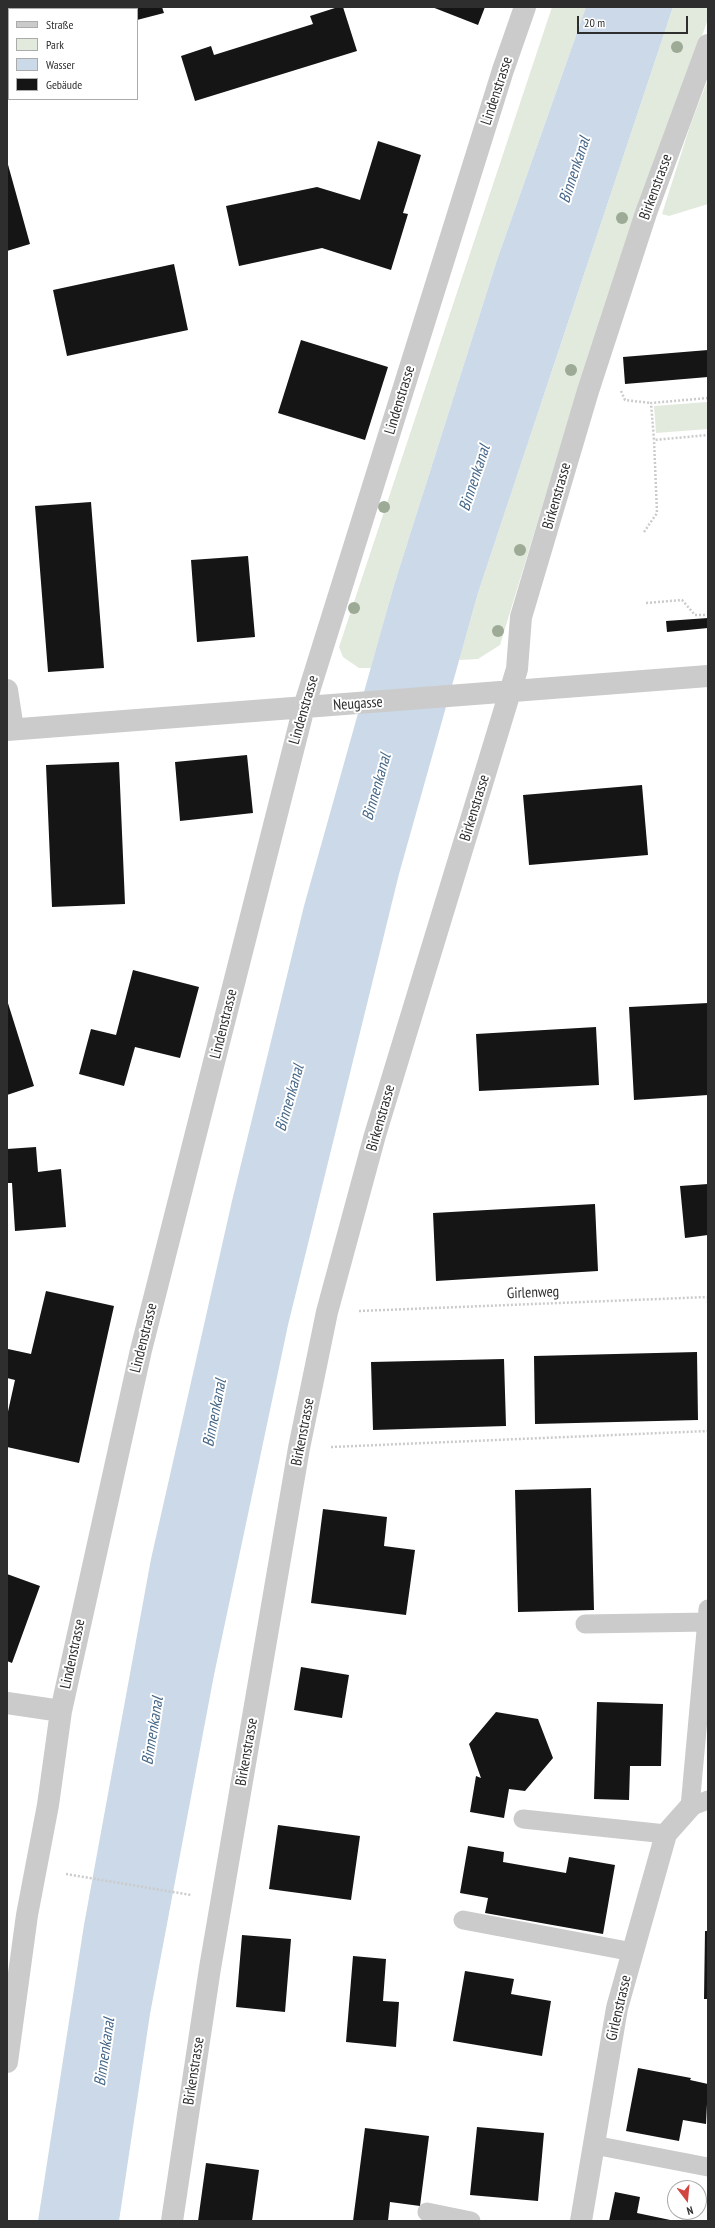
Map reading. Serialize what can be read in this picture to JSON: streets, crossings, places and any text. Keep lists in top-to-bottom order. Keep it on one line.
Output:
{"streets":{"street":["Lindenstrasse","Birkenstrasse","Neugasse","Girlenstrasse"],"path":["Girlenweg"]},"crossings":[["Lindenstrasse","Neugasse"],["Birkenstrasse","Neugasse"]],"water":["Binnenkanal"],"legend":["Straße","Park","Wasser","Gebäude"],"scale_bar":"20 m","north":"bottom"}
